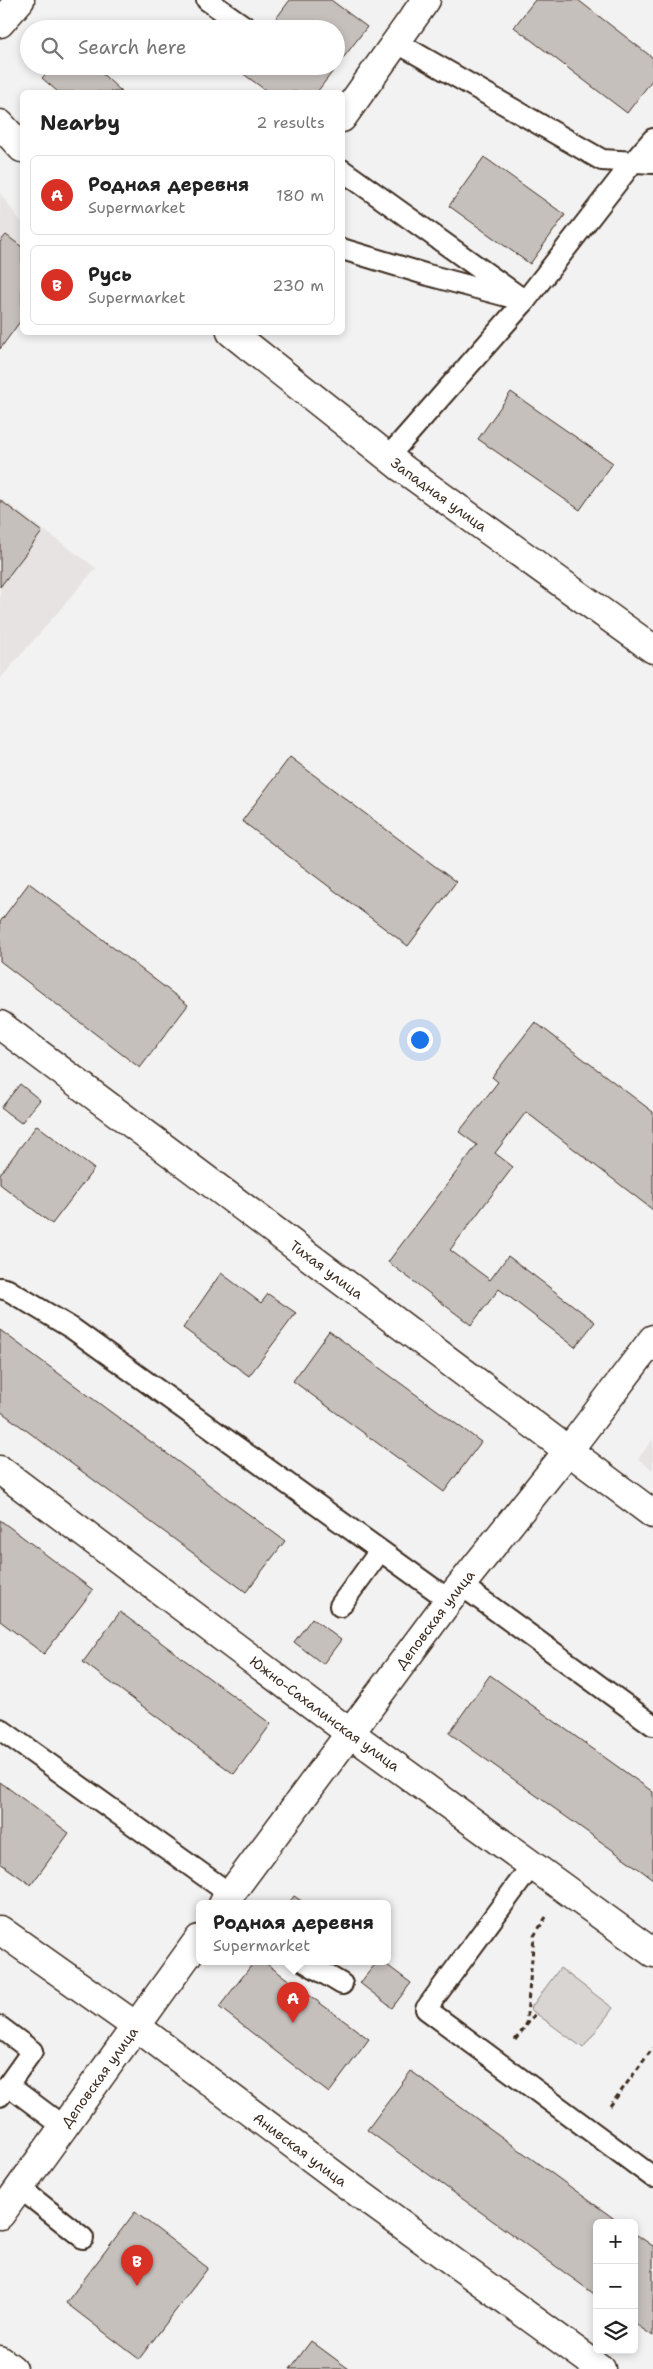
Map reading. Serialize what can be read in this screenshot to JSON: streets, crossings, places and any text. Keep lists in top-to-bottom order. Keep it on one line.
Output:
{"streets":{"street":["Западная улица","Тихая улица","Деповская улица","Южно-Сахалинская улица","Анивская улица"]},"crossings":[["Тихая улица","Деповская улица"],["Деповская улица","Южно-Сахалинская улица"],["Деповская улица","Анивская улица"]],"page":{"search":"Search here","heading":["Nearby","2 results"],"list":[{"mark":"A","name":"Родная деревня","note":"Supermarket","value":"180 m"},{"mark":"B","name":"Русь","note":"Supermarket","value":"230 m"}],"popup":["Родная деревня","Supermarket"],"pins":["A","B"],"map_buttons":["+","−"]}}
